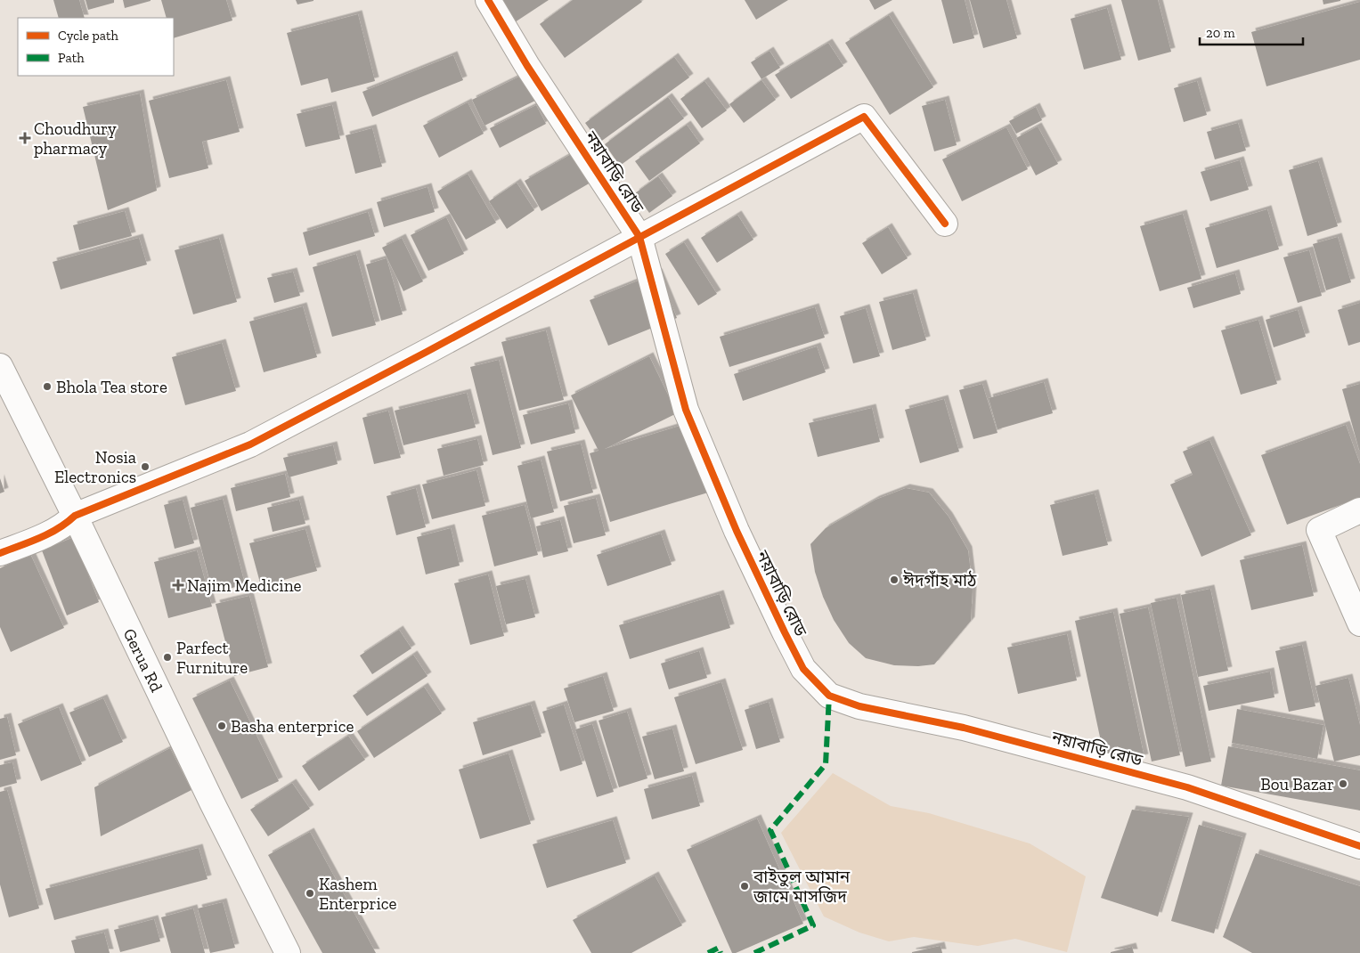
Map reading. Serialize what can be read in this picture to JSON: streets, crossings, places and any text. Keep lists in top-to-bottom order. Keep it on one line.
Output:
{"streets":{"street":["নয়াবাড়ি রোড","Gerua Rd"]},"places":{"health":["Choudhury pharmacy","Najim Medicine"],"other":["Bhola Tea store","Nosia Electronics","ঈদগাঁহ মাঠ","Parfect Furniture","Basha enterprice","Bou Bazar","বাইতুল আমান জামে মাসজিদ","Kashem Enterprice"]},"legend":["Cycle path","Path"],"scale_bar":"20 m"}
